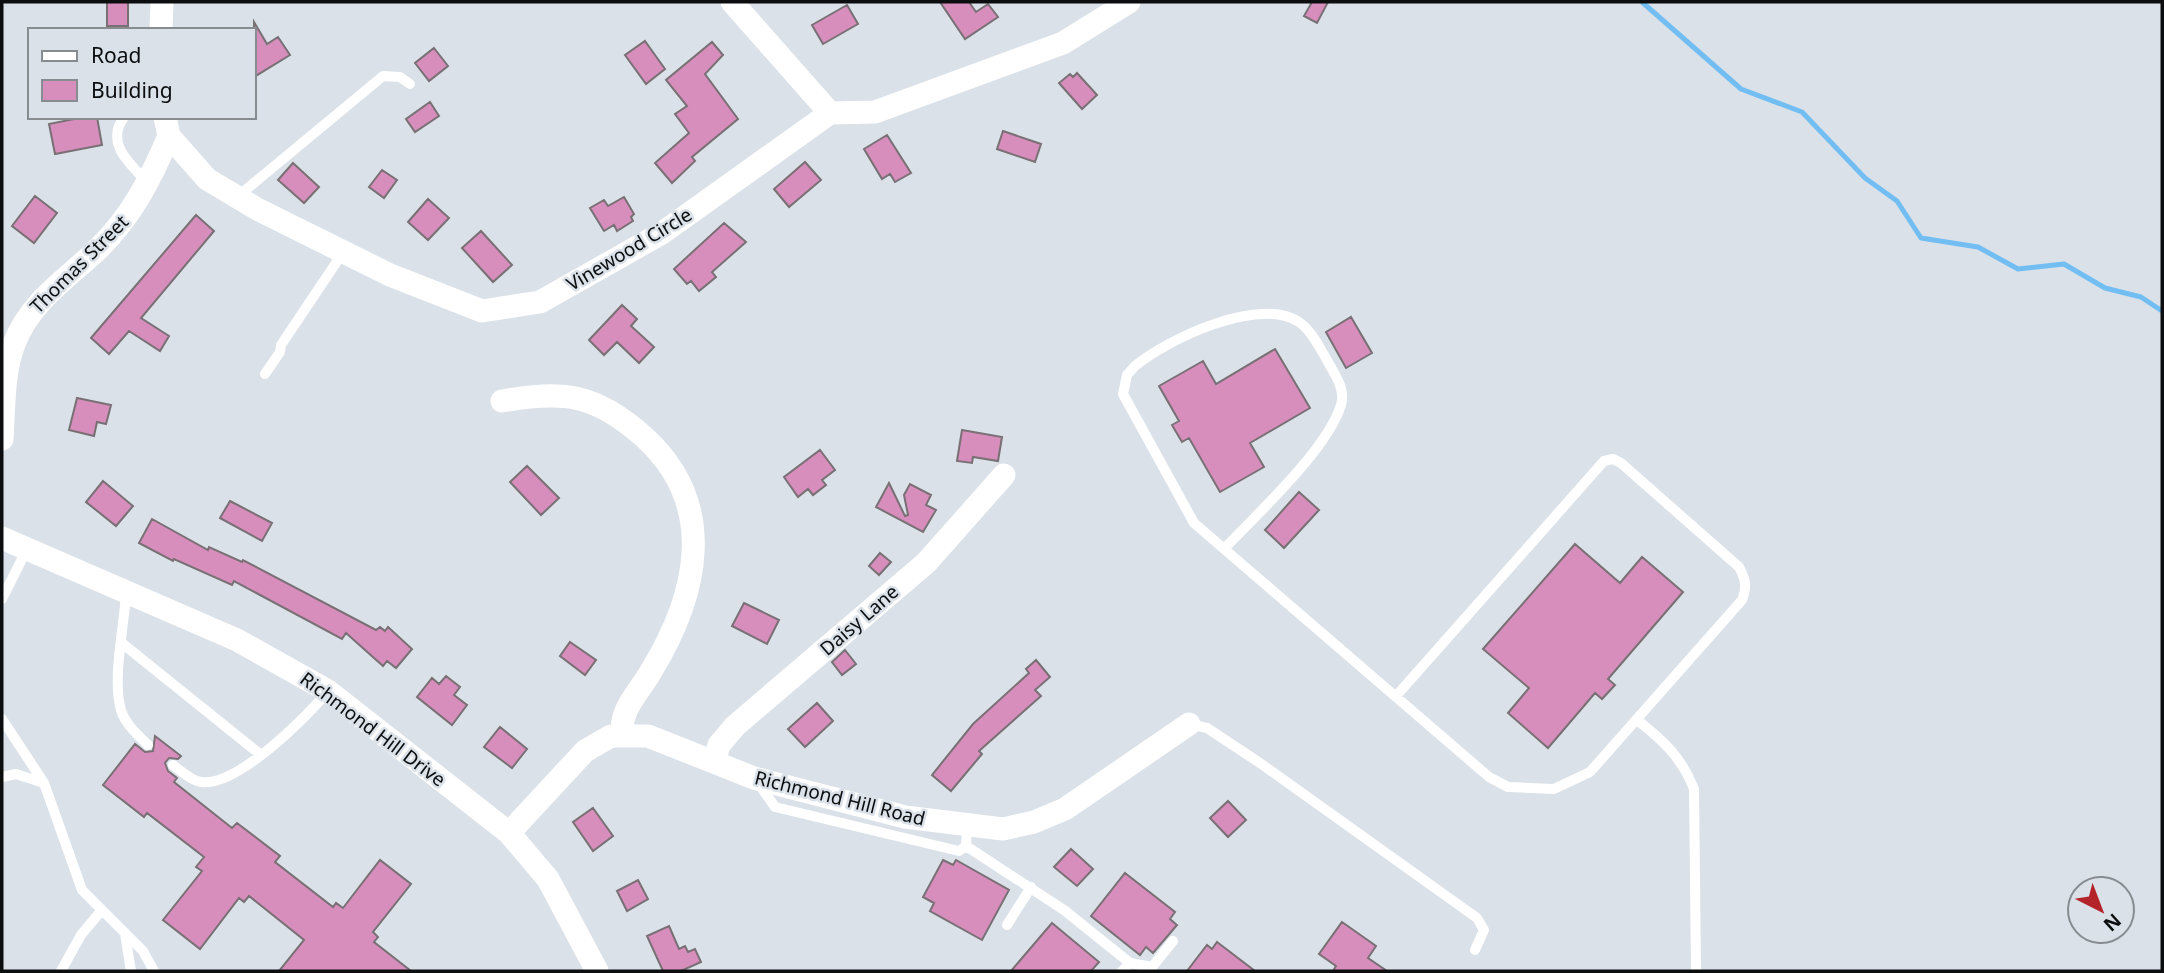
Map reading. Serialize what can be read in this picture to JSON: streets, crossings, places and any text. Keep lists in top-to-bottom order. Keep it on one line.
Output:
{"streets":{"street":["Vinewood Circle","Thomas Street","Daisy Lane","Richmond Hill Drive","Richmond Hill Road"]},"crossings":[["Vinewood Circle","Thomas Street"],["Daisy Lane","Richmond Hill Road"]],"legend":["Road","Building"],"north":"bottom right"}
